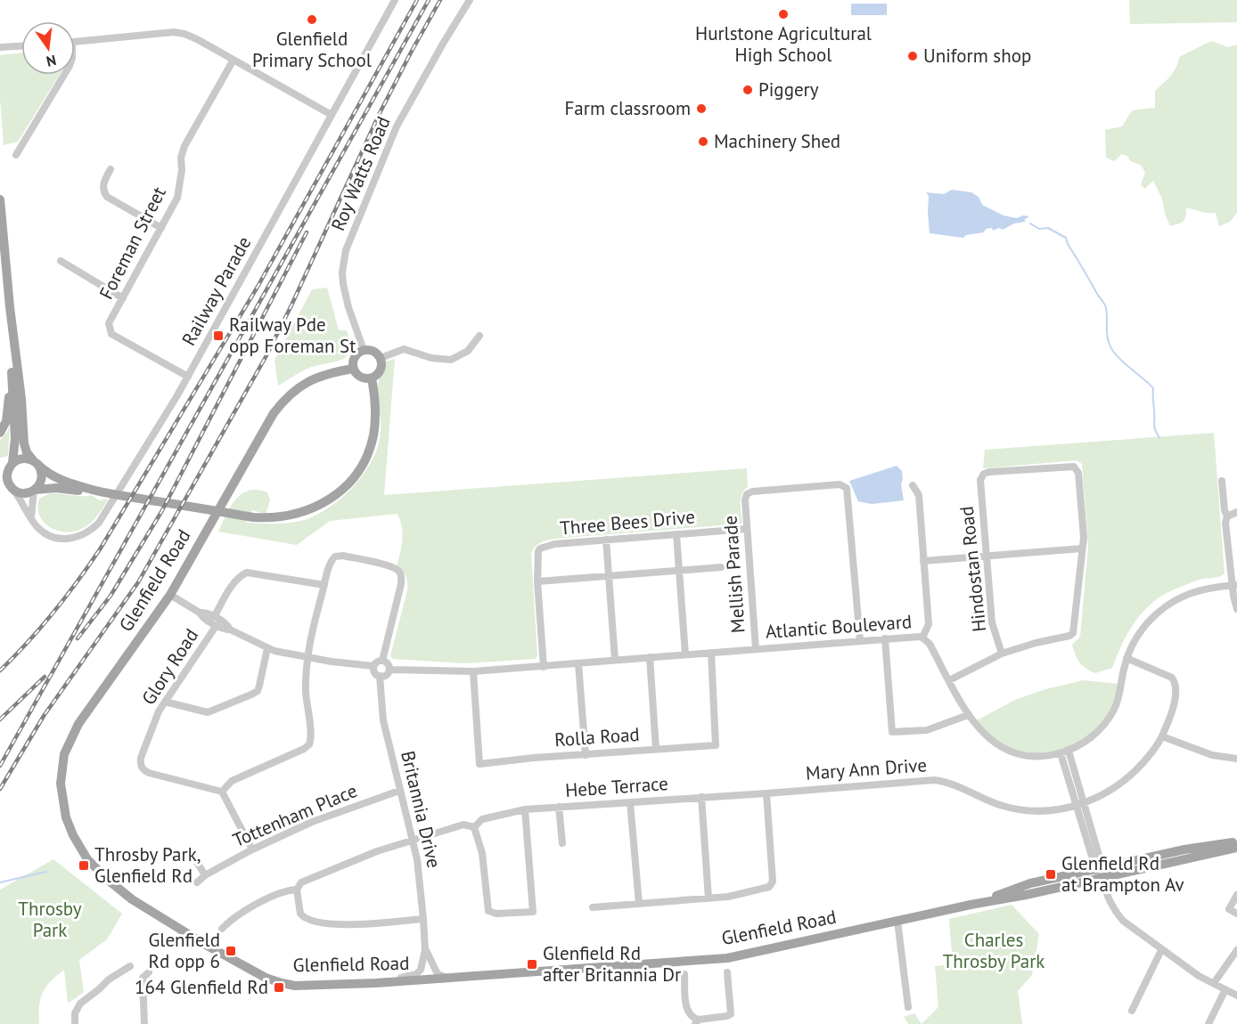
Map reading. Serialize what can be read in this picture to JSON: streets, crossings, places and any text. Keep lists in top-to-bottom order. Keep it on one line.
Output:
{"streets":{"main road":["Glenfield Road"],"street":["Roy Watts Road","Foreman Street","Railway Parade","Three Bees Drive","Hindostan Road","Mellish Parade","Atlantic Boulevard","Glory Road","Rolla Road","Mary Ann Drive","Hebe Terrace","Britannia Drive","Tottenham Place"]},"crossings":[["Roy Watts Road","Glenfield Road"],["Foreman Street","Railway Parade"],["Railway Parade","Glenfield Road"],["Three Bees Drive","Mellish Parade"],["Mellish Parade","Atlantic Boulevard"],["Glenfield Road","Britannia Drive"],["Atlantic Boulevard","Rolla Road"],["Atlantic Boulevard","Mary Ann Drive"],["Atlantic Boulevard","Britannia Drive"],["Mary Ann Drive","Hebe Terrace"],["Britannia Drive","Tottenham Place"]],"parks":["Throsby Park","Charles Throsby Park"],"places":{"other":["Hurlstone Agricultural High School","Glenfield Primary School","Uniform shop","Piggery","Farm classroom","Machinery Shed"],"transit":["Railway Pde opp Foreman St","Throsby Park, Glenfield Rd","Glenfield Rd at Brampton Av","Glenfield Rd opp 6","Glenfield Rd after Britannia Dr","164 Glenfield Rd"]},"north":"bottom"}
